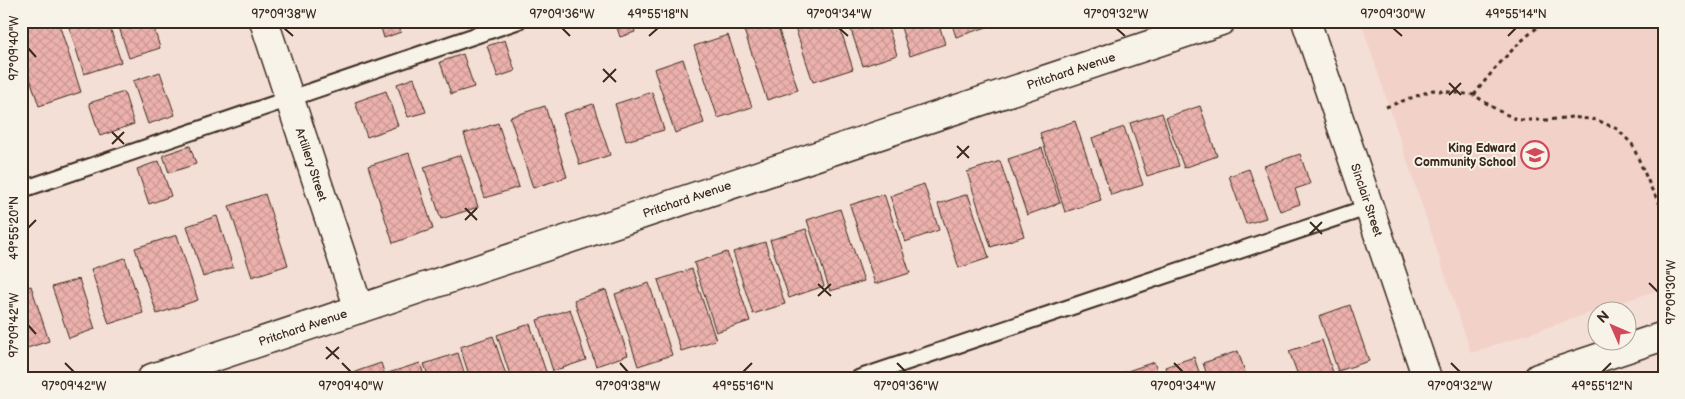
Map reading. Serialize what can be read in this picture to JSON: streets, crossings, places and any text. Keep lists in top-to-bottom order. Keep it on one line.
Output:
{"streets":{"street":["Pritchard Avenue","Artillery Street","Sinclair Street"]},"crossings":[["Pritchard Avenue","Artillery Street"]],"places":{"school or university":["King Edward Community School"]},"north":"top left","coordinates":["97°09'38\"W","97°09'36\"W","49°55'18\"N","97°09'34\"W","97°09'32\"W","97°09'30\"W","49°55'14\"N","97°09'40\"W","49°55'20\"N","97°09'42\"W","49°55'16\"N","49°55'12\"N"]}
